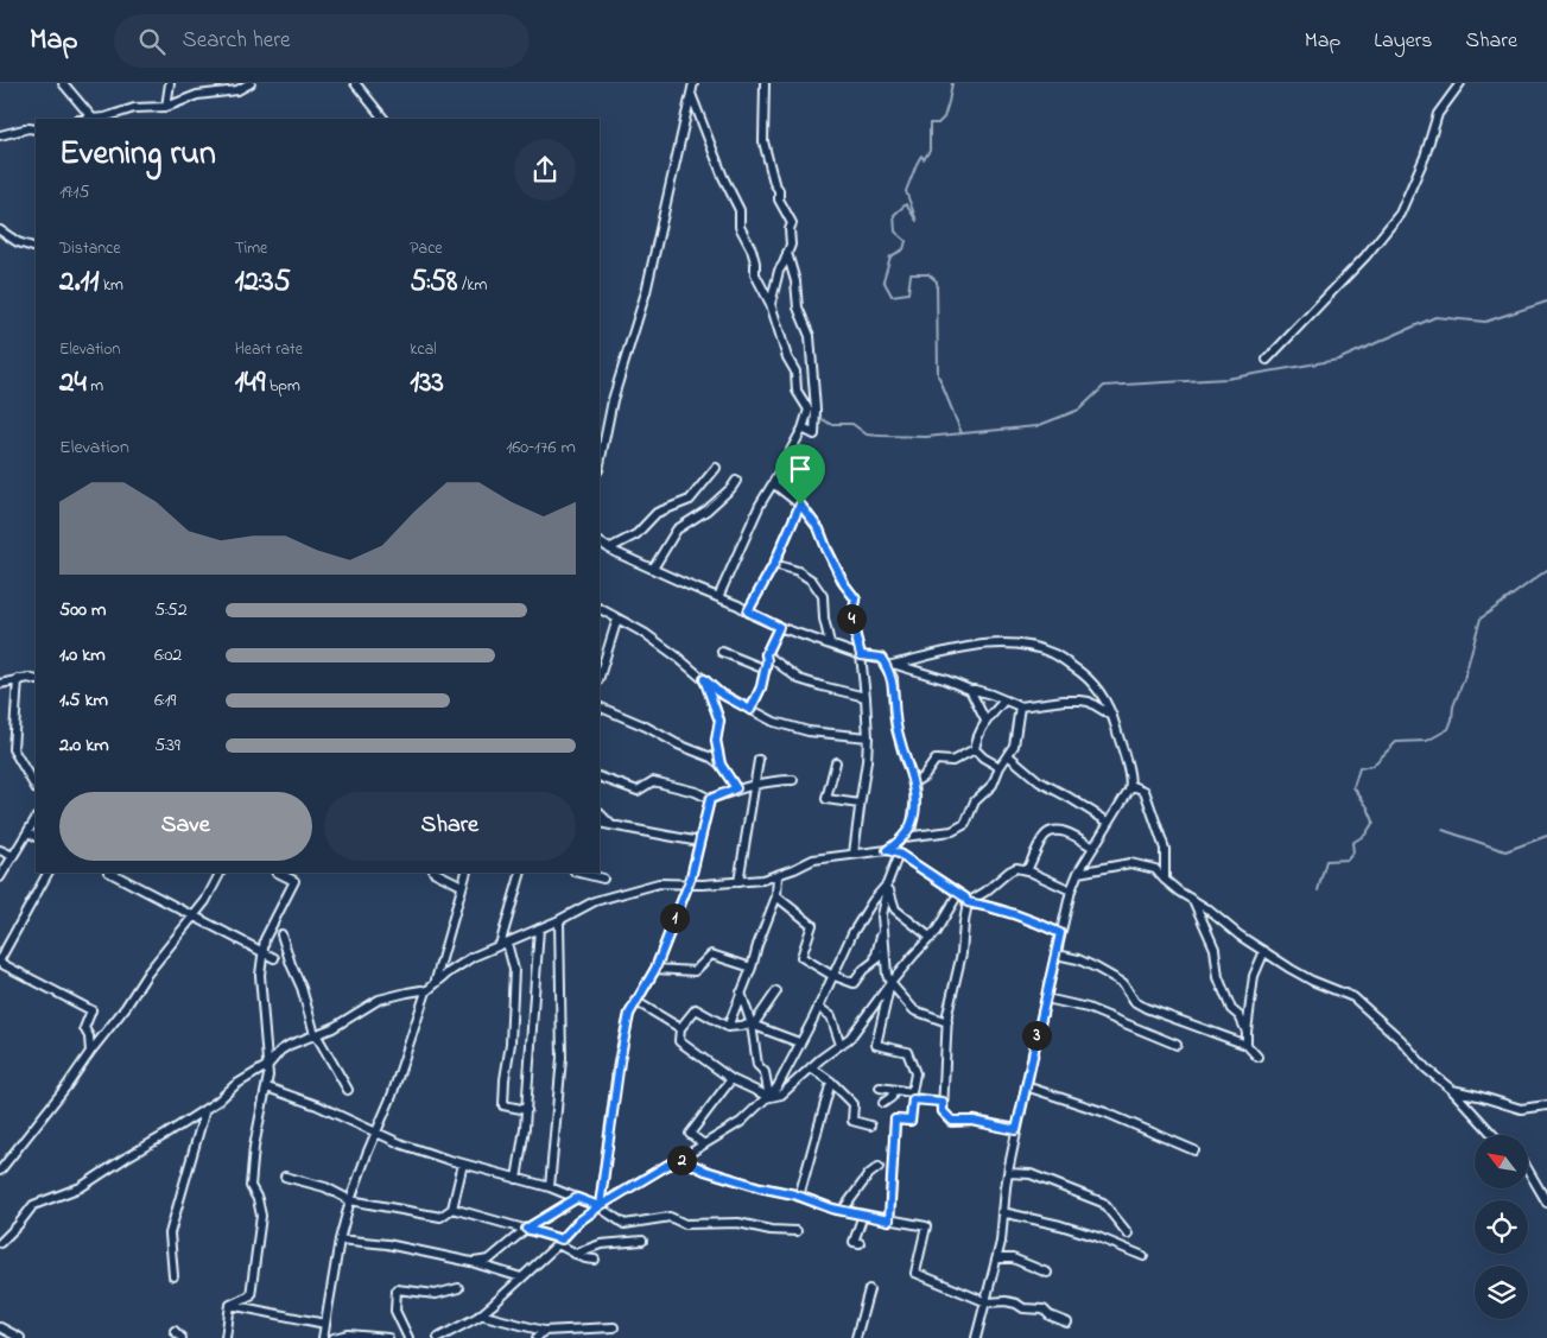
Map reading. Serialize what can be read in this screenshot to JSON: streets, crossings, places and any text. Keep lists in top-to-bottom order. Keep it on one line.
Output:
{"north":"top left","page":{"header":"Map","search":"Search here","nav":["Map","Layers","Share"],"heading":["Evening run","19:15"],"stats":[["Distance","2.11 km"],["Time","12:35"],["Pace","5:58 /km"],["Elevation","24 m"],["Heart rate","149 bpm"],["kcal","133"]],"chart":["Elevation","160–176 m"],"list":[{"name":"500 m","note":"5:52"},{"name":"1.0 km","note":"6:02"},{"name":"1.5 km","note":"6:19"},{"name":"2.0 km","note":"5:39"}],"pins":["4","1","3","2"],"buttons":["Save","Share"]}}
